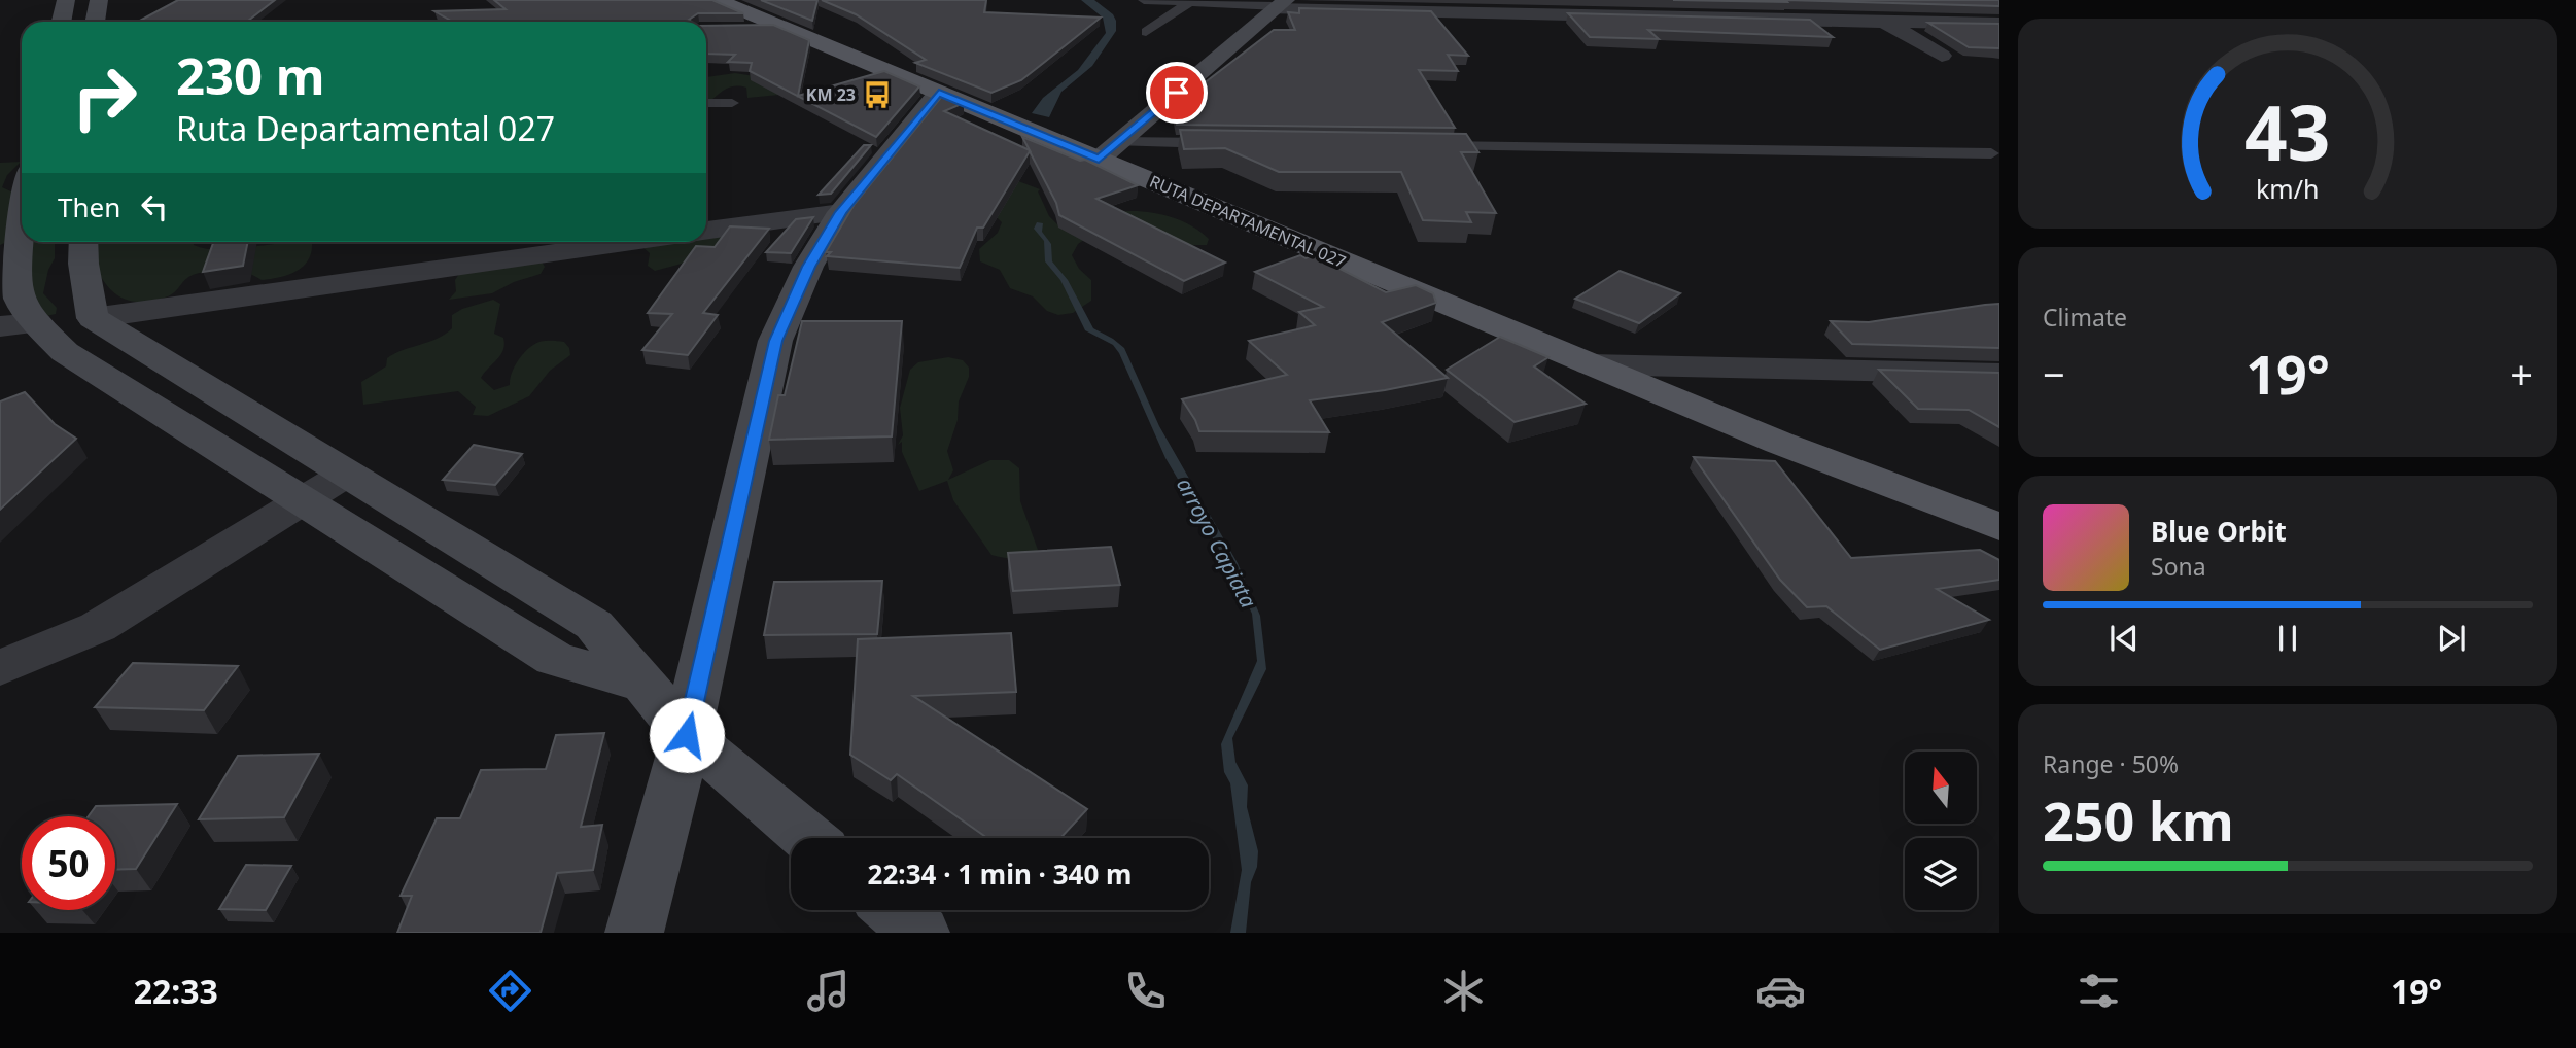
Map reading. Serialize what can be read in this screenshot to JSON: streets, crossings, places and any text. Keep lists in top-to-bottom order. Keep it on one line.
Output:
{"streets":{"main road":["RUTA DEPARTAMENTAL 027"]},"water":["arroyo Capiata"],"places":{"bus stop":["KM 23"]},"north":"top","page":{"turn":["230 m","Ruta Departamental 027"],"then":"Then","tile":["Climate",["Range · 50%","250 km"]],"heat":["−","19°","+"],"song":["Blue Orbit","Sona"],"limit":"50","trip":"22:34 · 1 min · 340 m","tabs":["22:33","19°"],"gauge":["43","km/h"]}}
